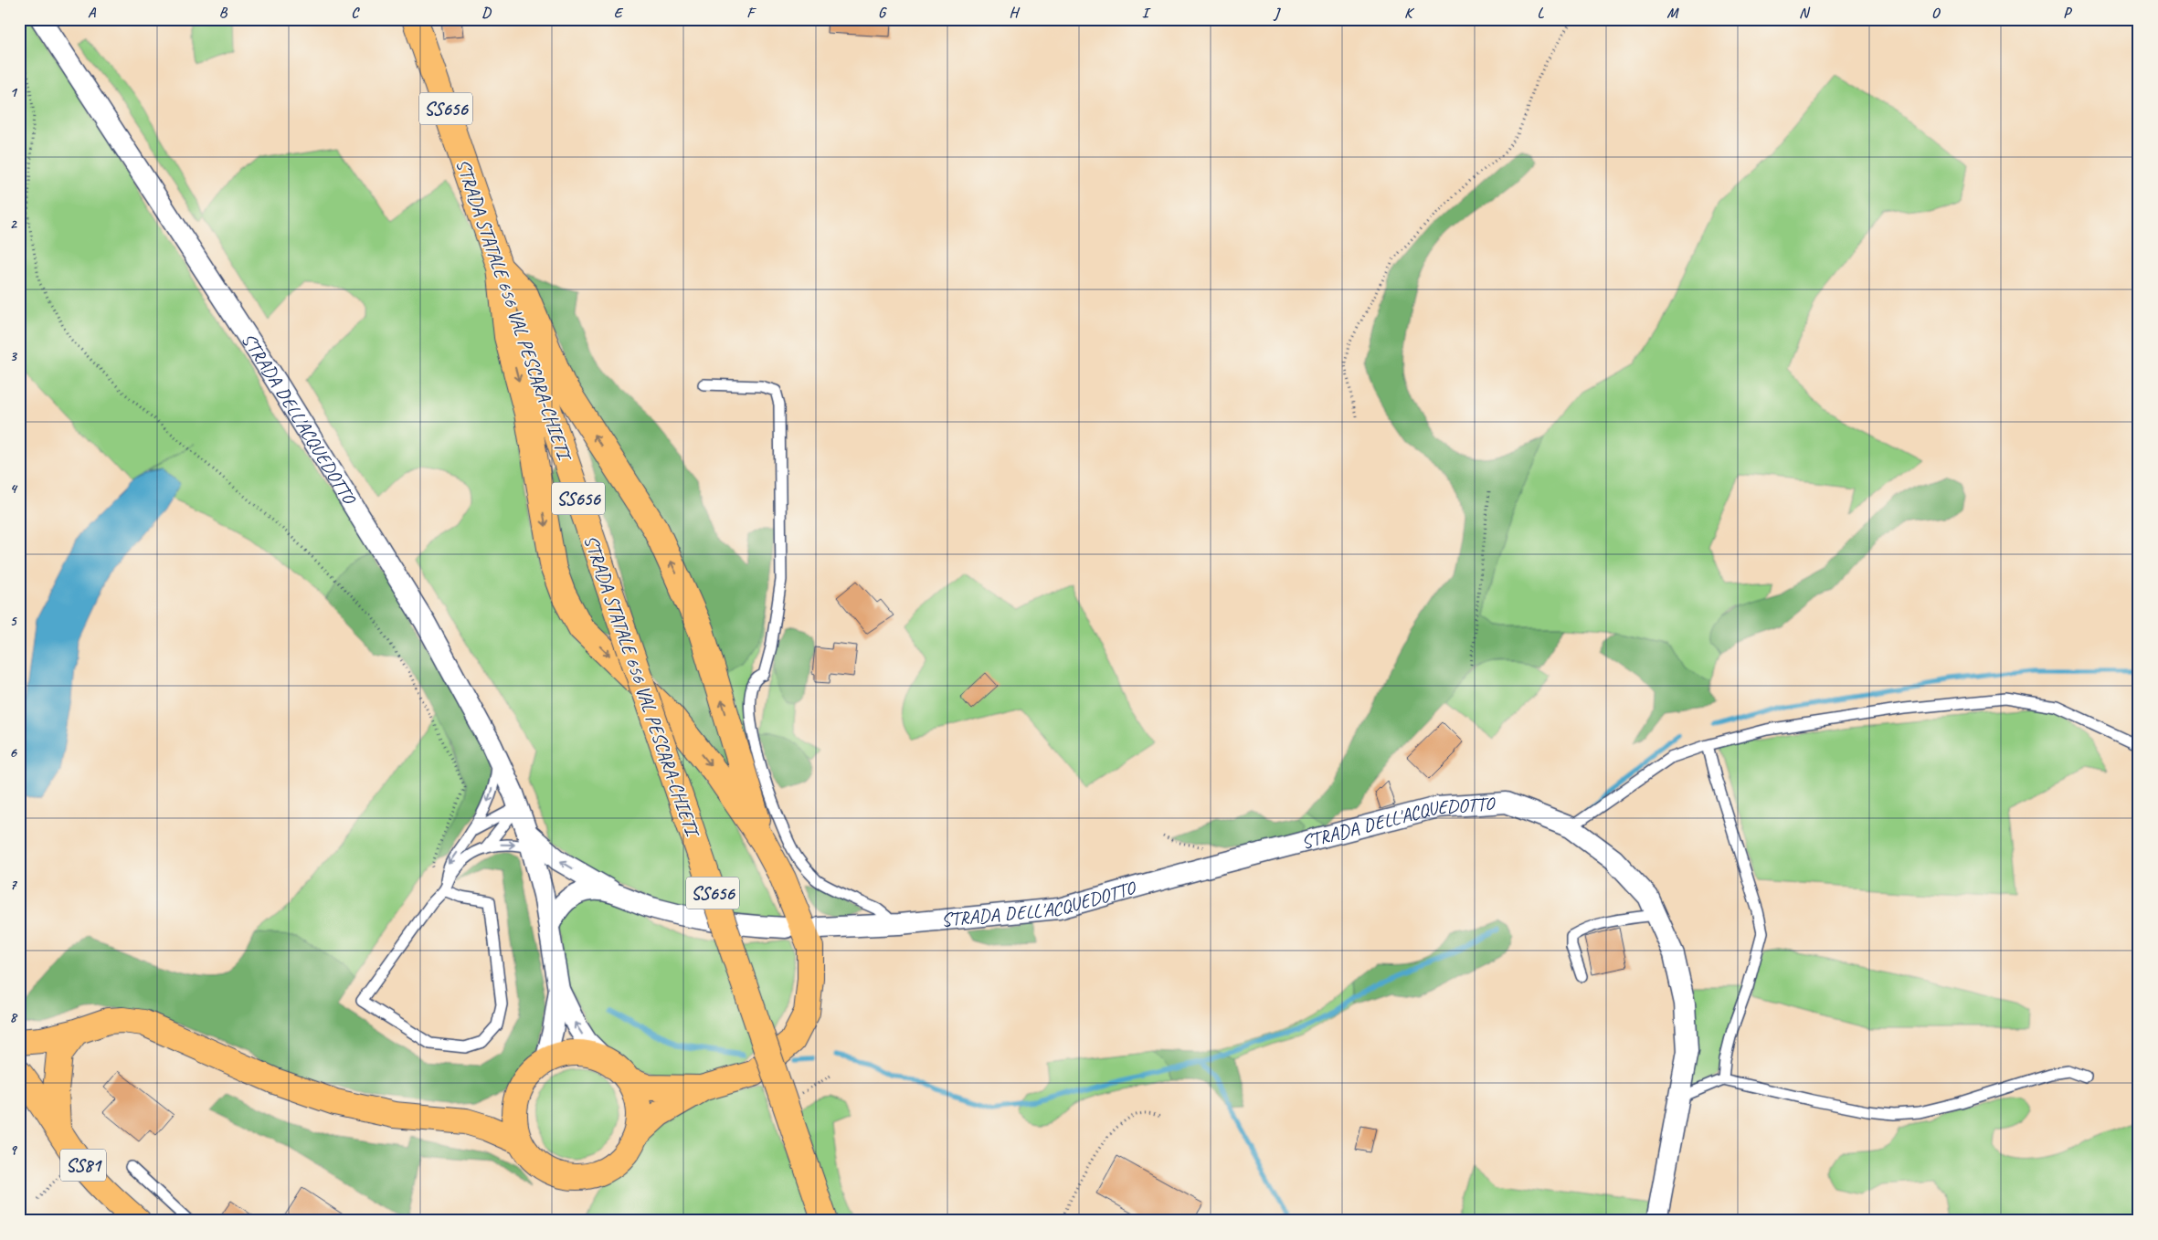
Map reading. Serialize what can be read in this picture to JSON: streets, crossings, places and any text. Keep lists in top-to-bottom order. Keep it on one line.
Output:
{"streets":{"main road":["SS656","STRADA STATALE 656 VAL PESCARA-CHIETI","SS81"],"street":["STRADA DELL'ACQUEDOTTO"]},"grid":{"columns":["A","B","C","D","E","F","G","H","I","J","K","L","M","N","O","P"],"rows":["1","2","3","4","5","6","7","8","9"]}}
